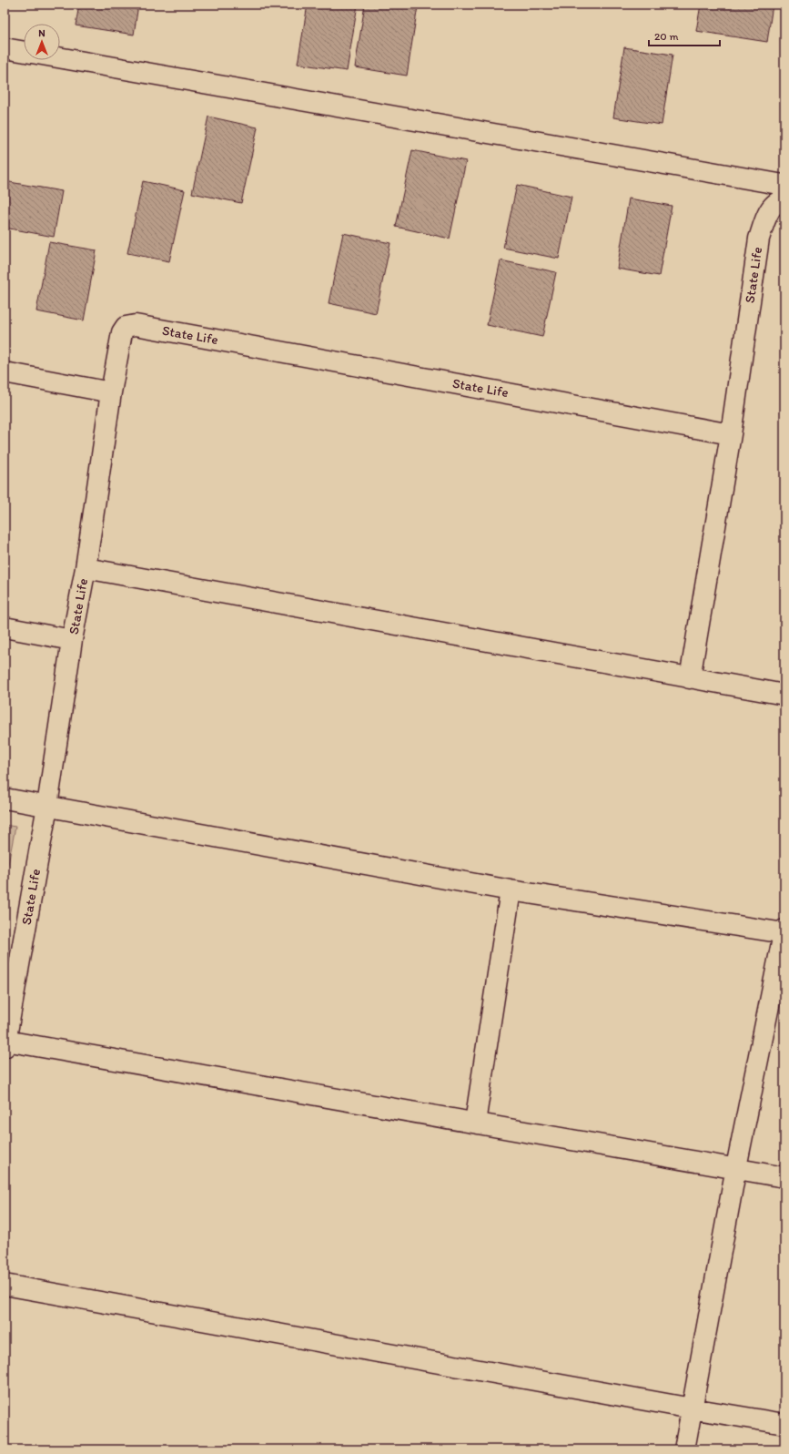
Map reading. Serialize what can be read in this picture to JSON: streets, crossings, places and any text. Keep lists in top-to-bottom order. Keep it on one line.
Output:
{"streets":{"street":["State Life"]},"scale_bar":"20 m","north":"top"}
